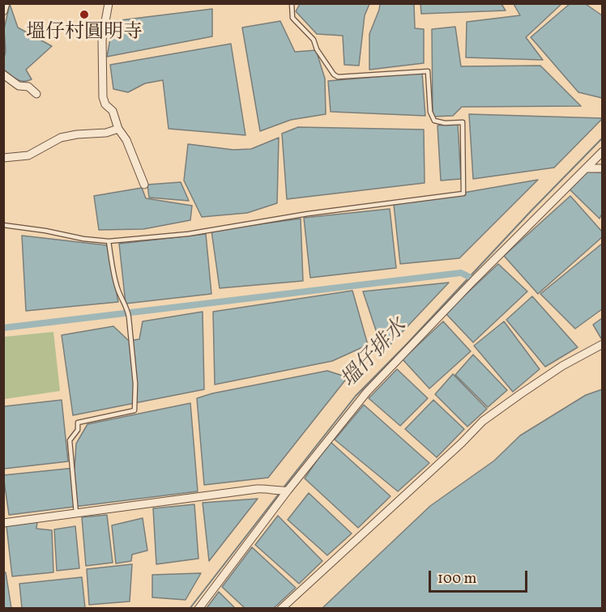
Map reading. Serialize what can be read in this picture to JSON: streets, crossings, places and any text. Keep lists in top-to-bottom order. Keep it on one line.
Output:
{"water":["塭仔排水"],"places":["塭仔村圓明寺"],"scale_bar":"100 m"}
